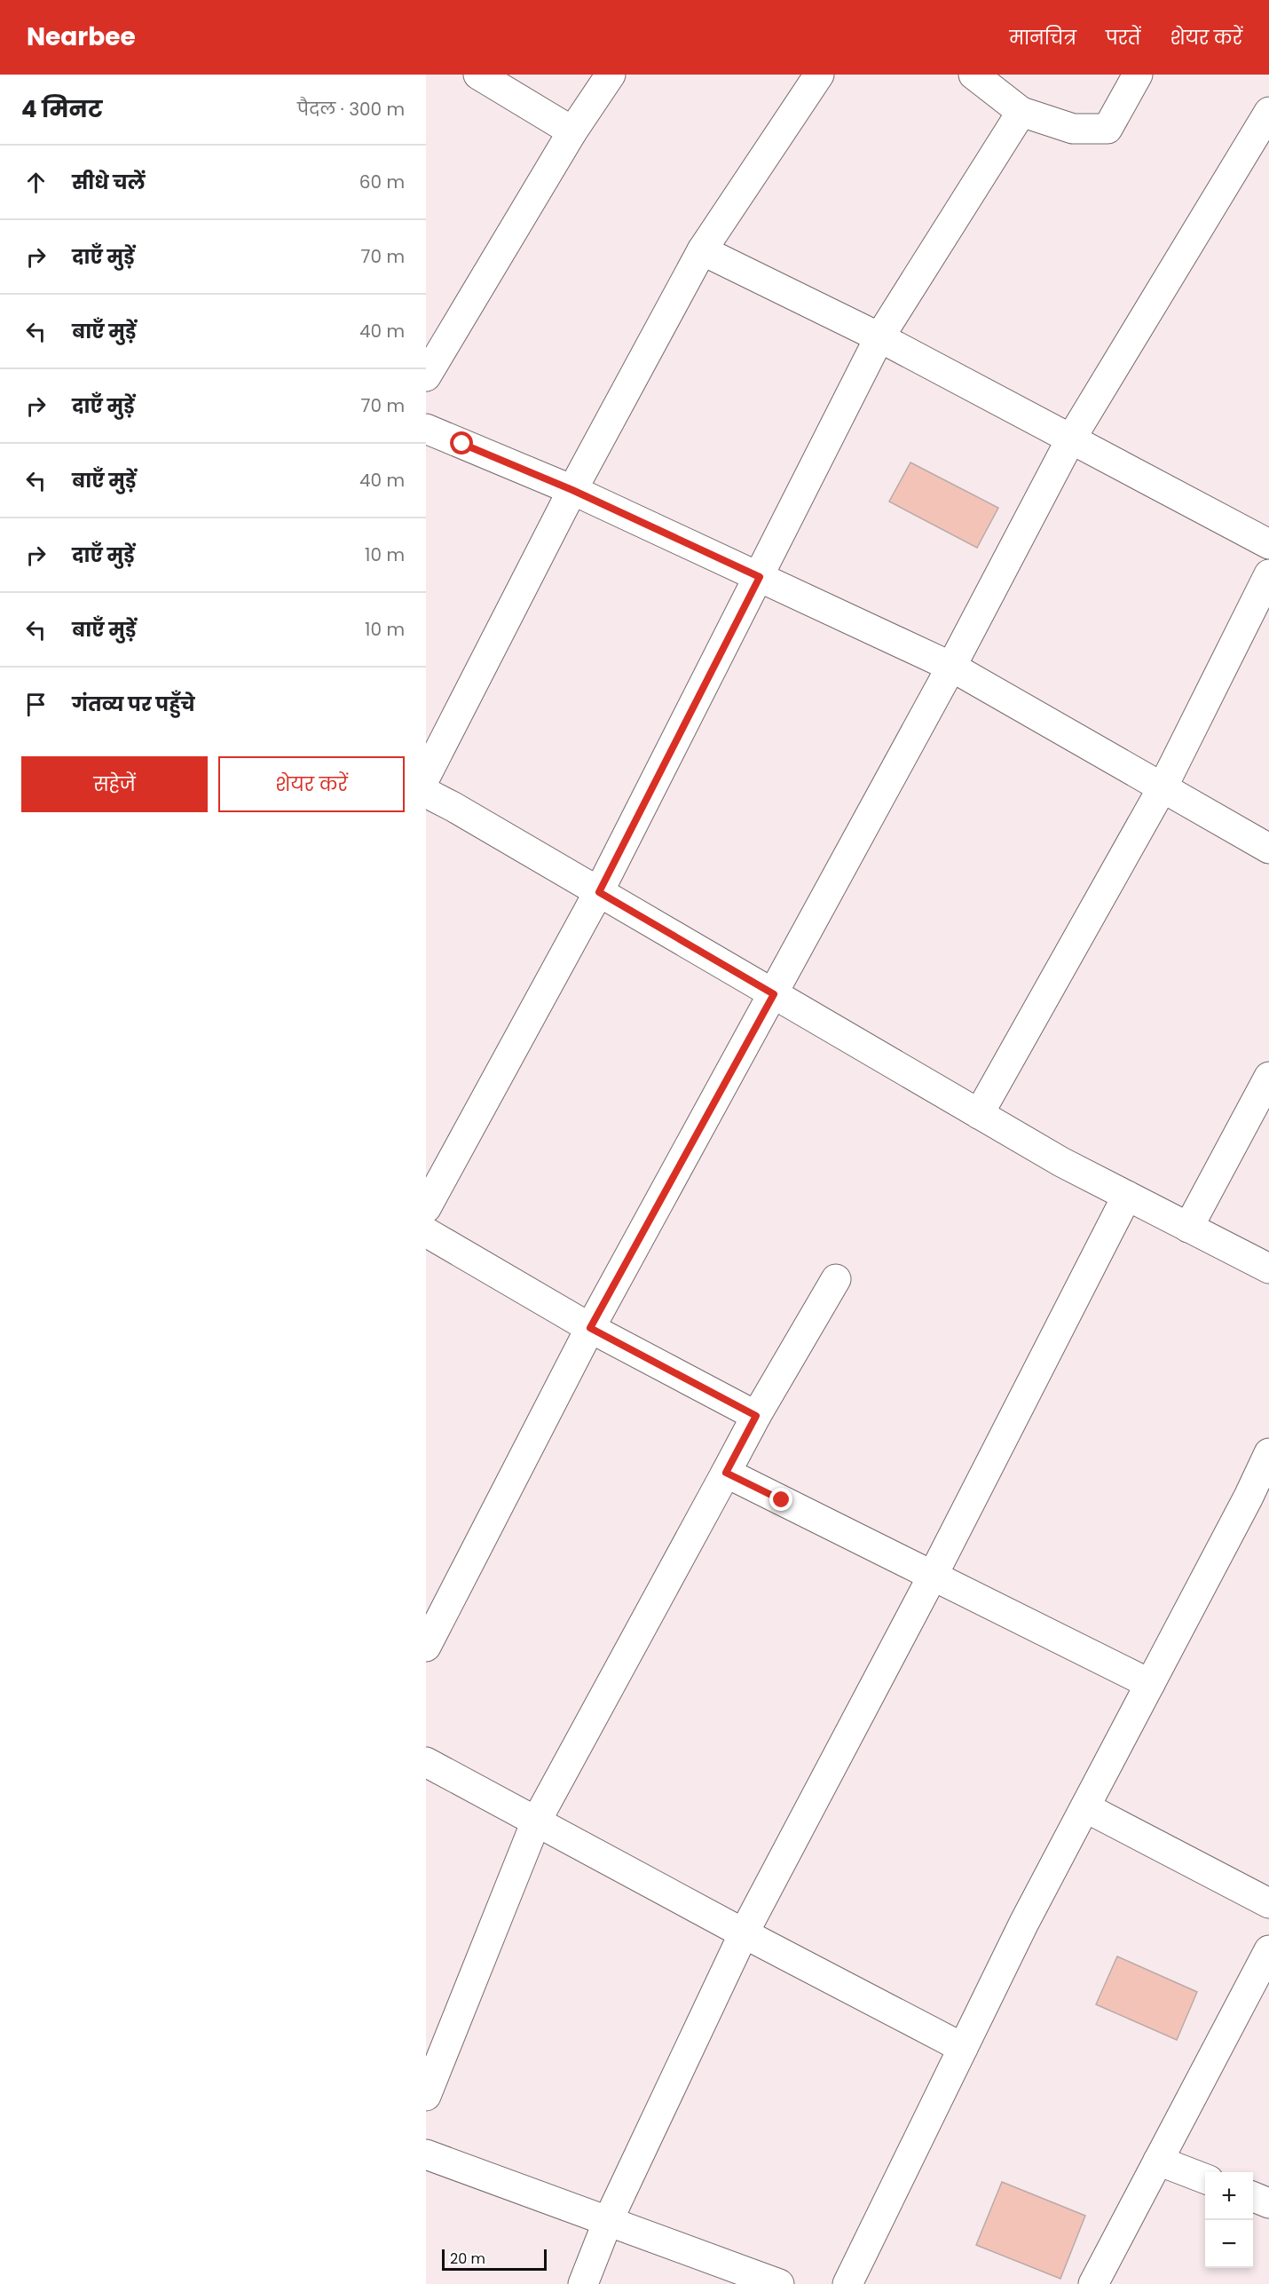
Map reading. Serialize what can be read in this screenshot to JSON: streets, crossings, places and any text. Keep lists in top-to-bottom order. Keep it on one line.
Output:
{"scale_bar":"20 m","page":{"header":"Nearbee","nav":["मानचित्र","परतें","शेयर करें"],"heading":["4 मिनट","पैदल · 300 m"],"list":[["सीधे चलें","60 m"],["दाएँ मुड़ें","70 m"],["बाएँ मुड़ें","40 m"],["दाएँ मुड़ें","70 m"],["बाएँ मुड़ें","40 m"],["दाएँ मुड़ें","10 m"],["बाएँ मुड़ें","10 m"],"गंतव्य पर पहुँचे"],"buttons":["सहेजें","शेयर करें"],"map_buttons":["+","−"],"scale":"20 m"}}
